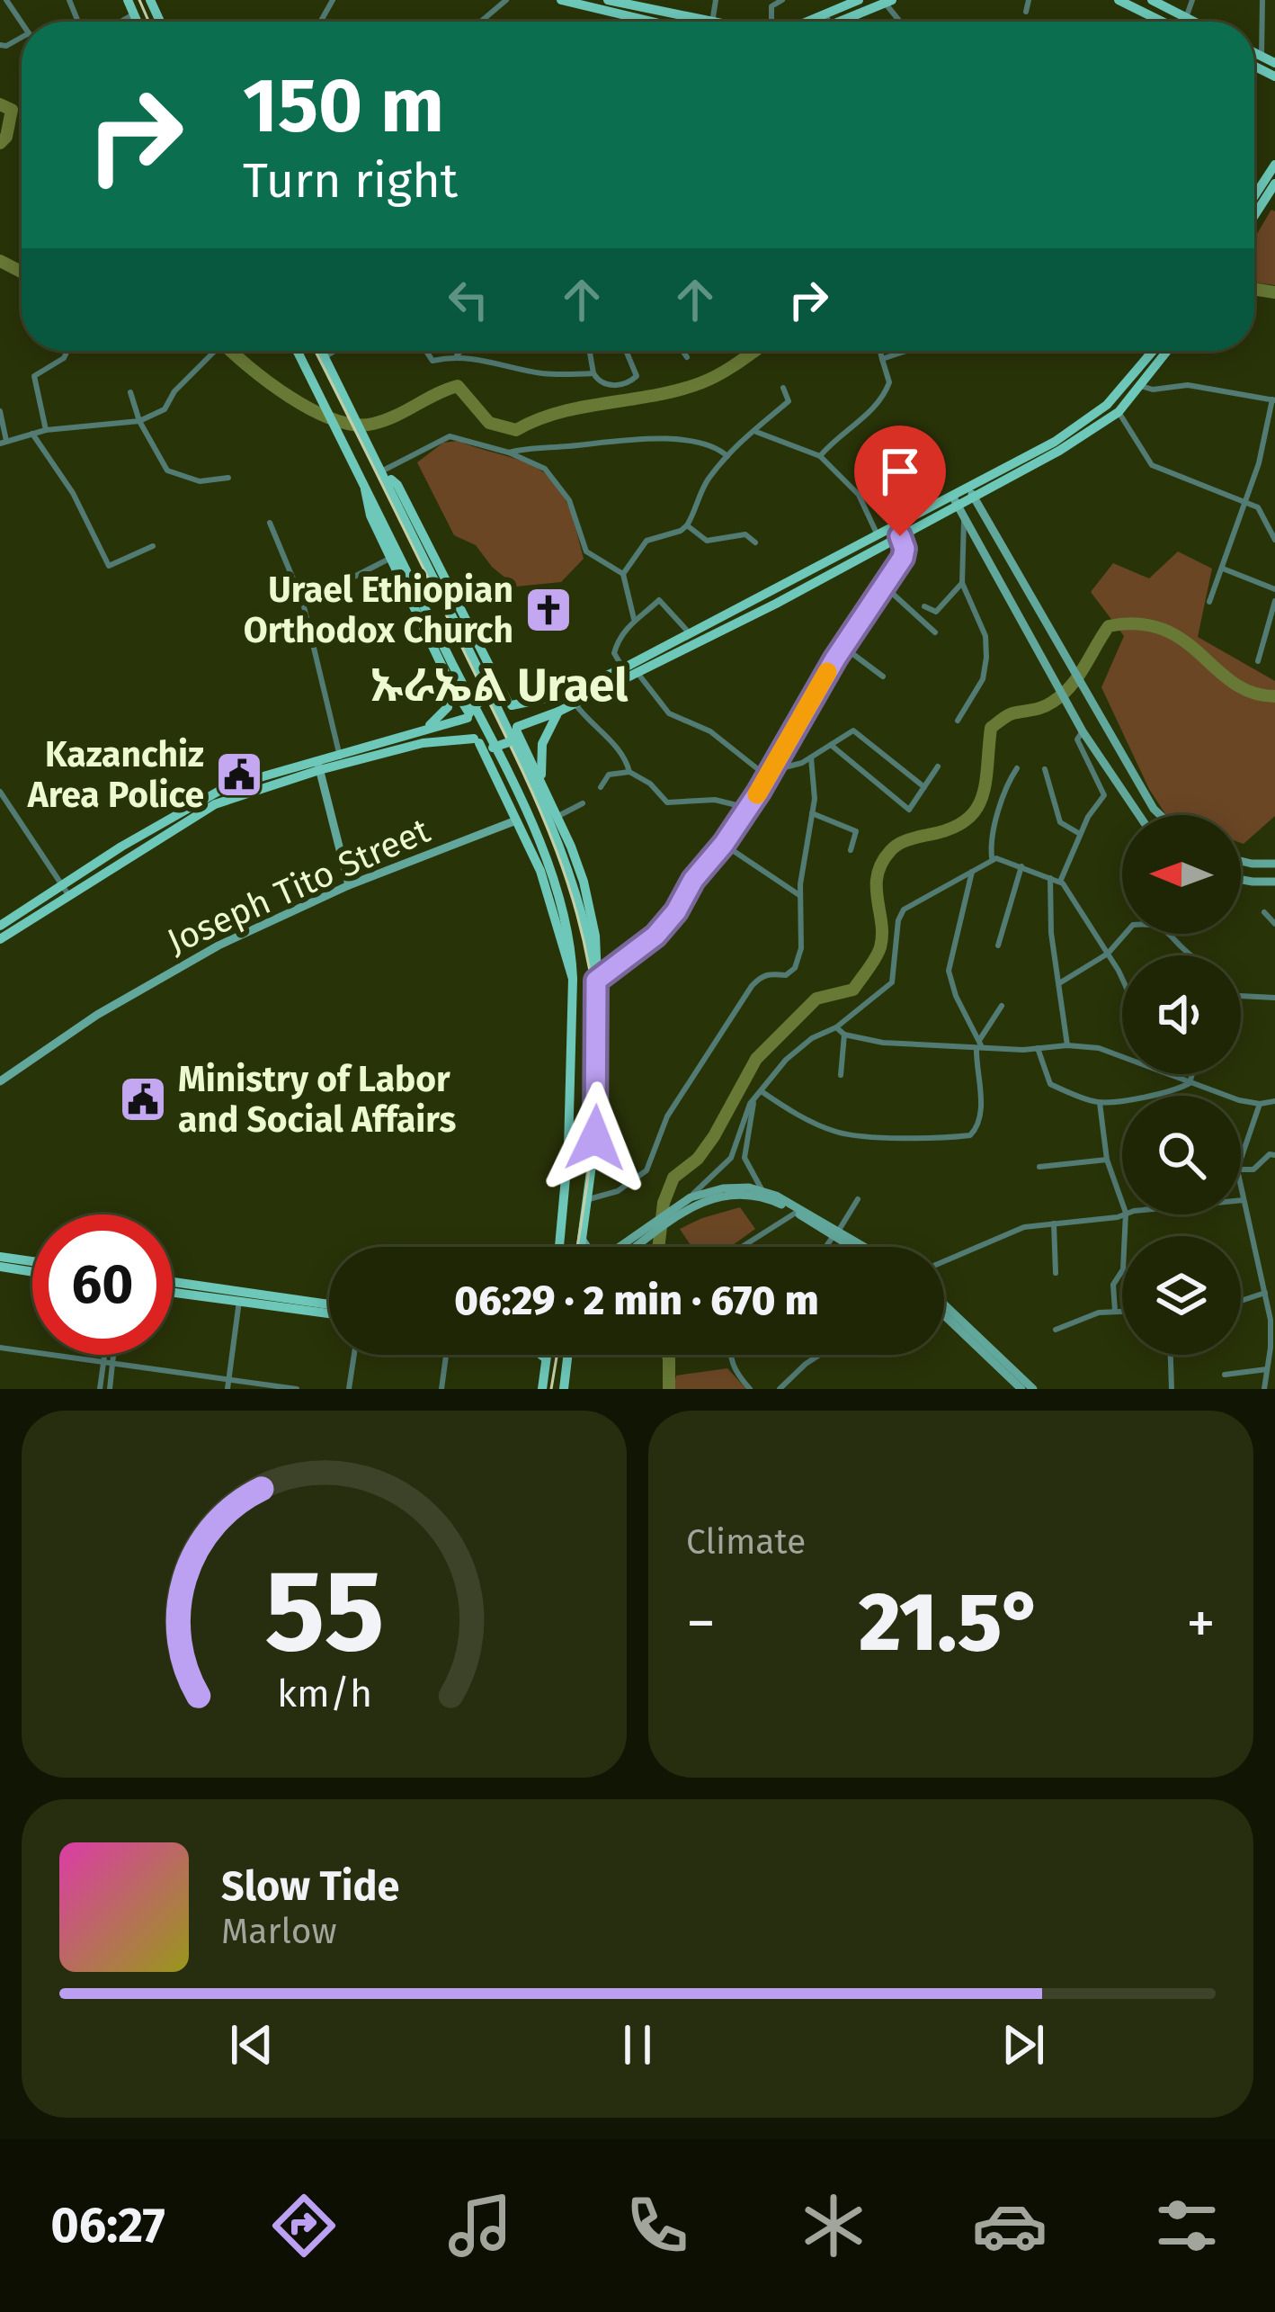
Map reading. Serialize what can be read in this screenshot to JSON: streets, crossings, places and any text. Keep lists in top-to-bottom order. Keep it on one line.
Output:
{"streets":{"main road":["Joseph Tito Street"]},"districts":["ኡራኤል Urael"],"places":{"church":["Urael Ethiopian Orthodox Church"],"public building":["Kazanchiz Area Police","Ministry of Labor and Social Affairs"]},"north":"left","page":{"turn":["150 m","Turn right"],"limit":"60","trip":"06:29 · 2 min · 670 m","tile":"Climate","heat":["−","21.5°","+"],"song":["Slow Tide","Marlow"],"tabs":"06:27","gauge":["55","km/h"]}}
